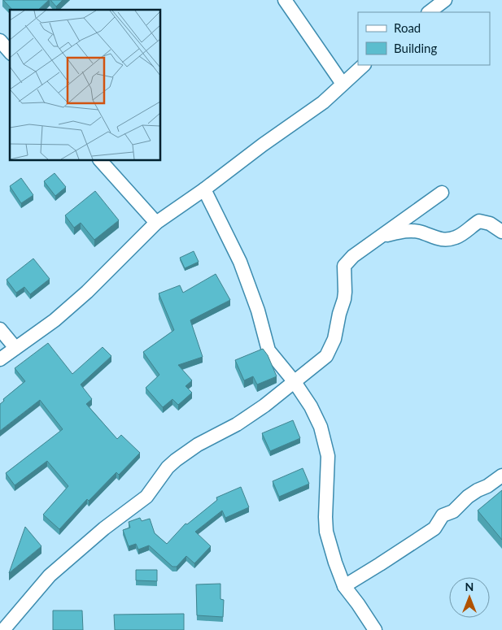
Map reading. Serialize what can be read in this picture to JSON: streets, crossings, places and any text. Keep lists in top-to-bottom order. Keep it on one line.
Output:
{"legend":["Road","Building"],"north":"top"}
